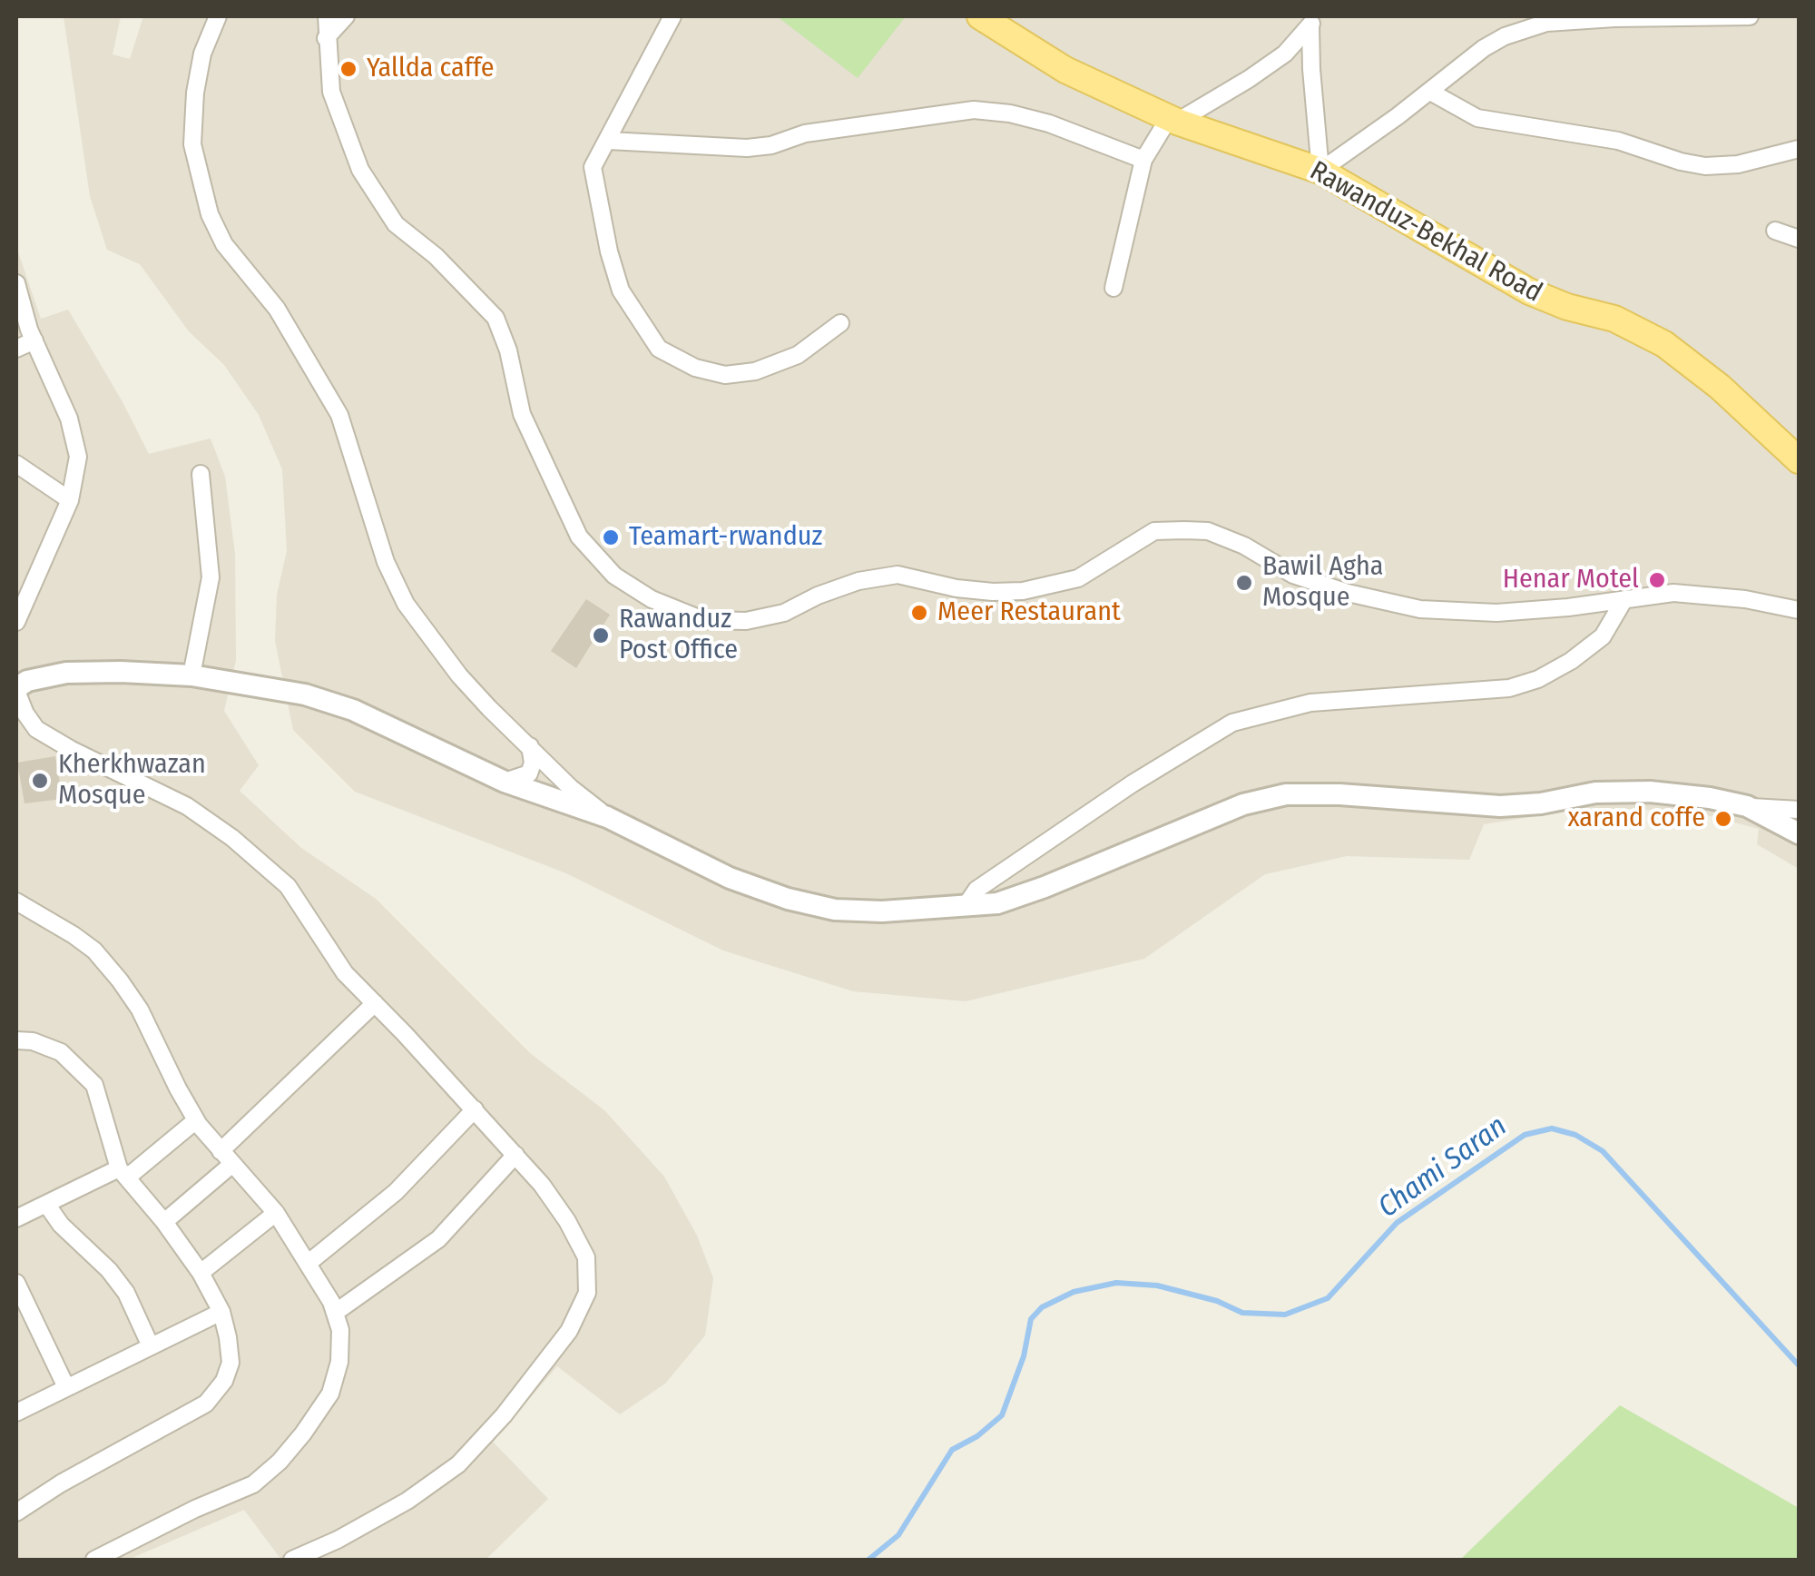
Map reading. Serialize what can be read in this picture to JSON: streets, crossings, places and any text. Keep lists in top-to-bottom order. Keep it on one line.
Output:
{"streets":{"main road":["Rawanduz-Bekhal Road"]},"water":["Chami Saran"],"places":["Yallda caffe","Teamart-rwanduz","Henar Motel","Bawil Agha Mosque","Meer Restaurant","Rawanduz Post Office","Kherkhwazan Mosque","xarand coffe"]}
